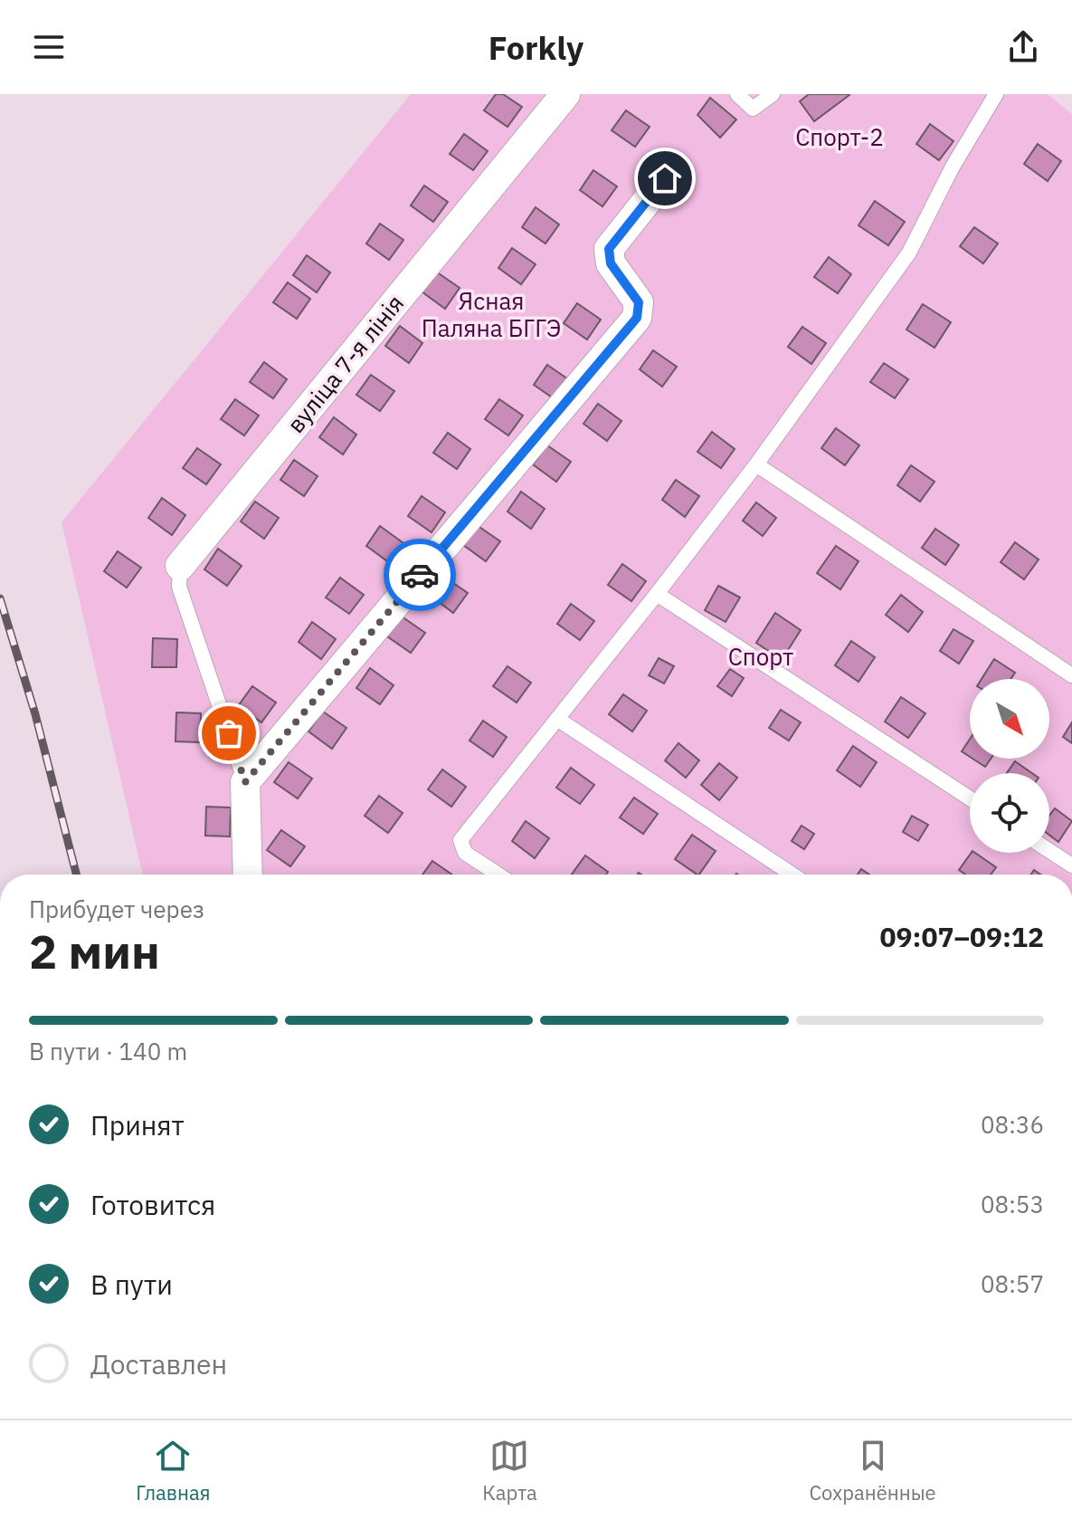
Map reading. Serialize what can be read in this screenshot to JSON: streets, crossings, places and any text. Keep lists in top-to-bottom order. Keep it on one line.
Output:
{"streets":{"street":["вуліца 7-я лінія"]},"parks":["Спорт-2","Ясная Паляна БГГЭ","Спорт"],"north":"bottom right","page":{"header":"Forkly","heading":["2 мин","Прибудет через","09:07–09:12"],"bar":"В пути · 140 m","list":[["Принят","08:36"],["Готовится","08:53"],["В пути","08:57"],"Доставлен"],"tabs":["Главная","Карта","Сохранённые"]}}
